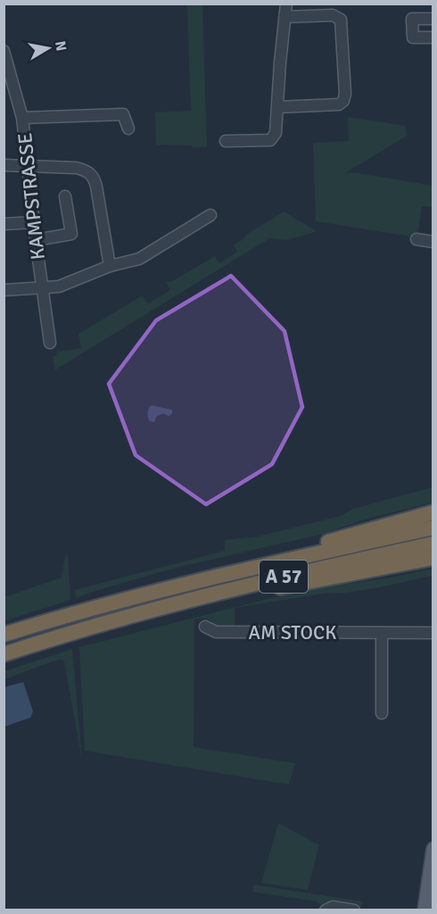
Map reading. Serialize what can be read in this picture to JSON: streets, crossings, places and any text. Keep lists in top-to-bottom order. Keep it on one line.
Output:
{"streets":{"highway":["A 57"],"street":["KAMPSTRASSE","AM STOCK"]},"north":"right"}
